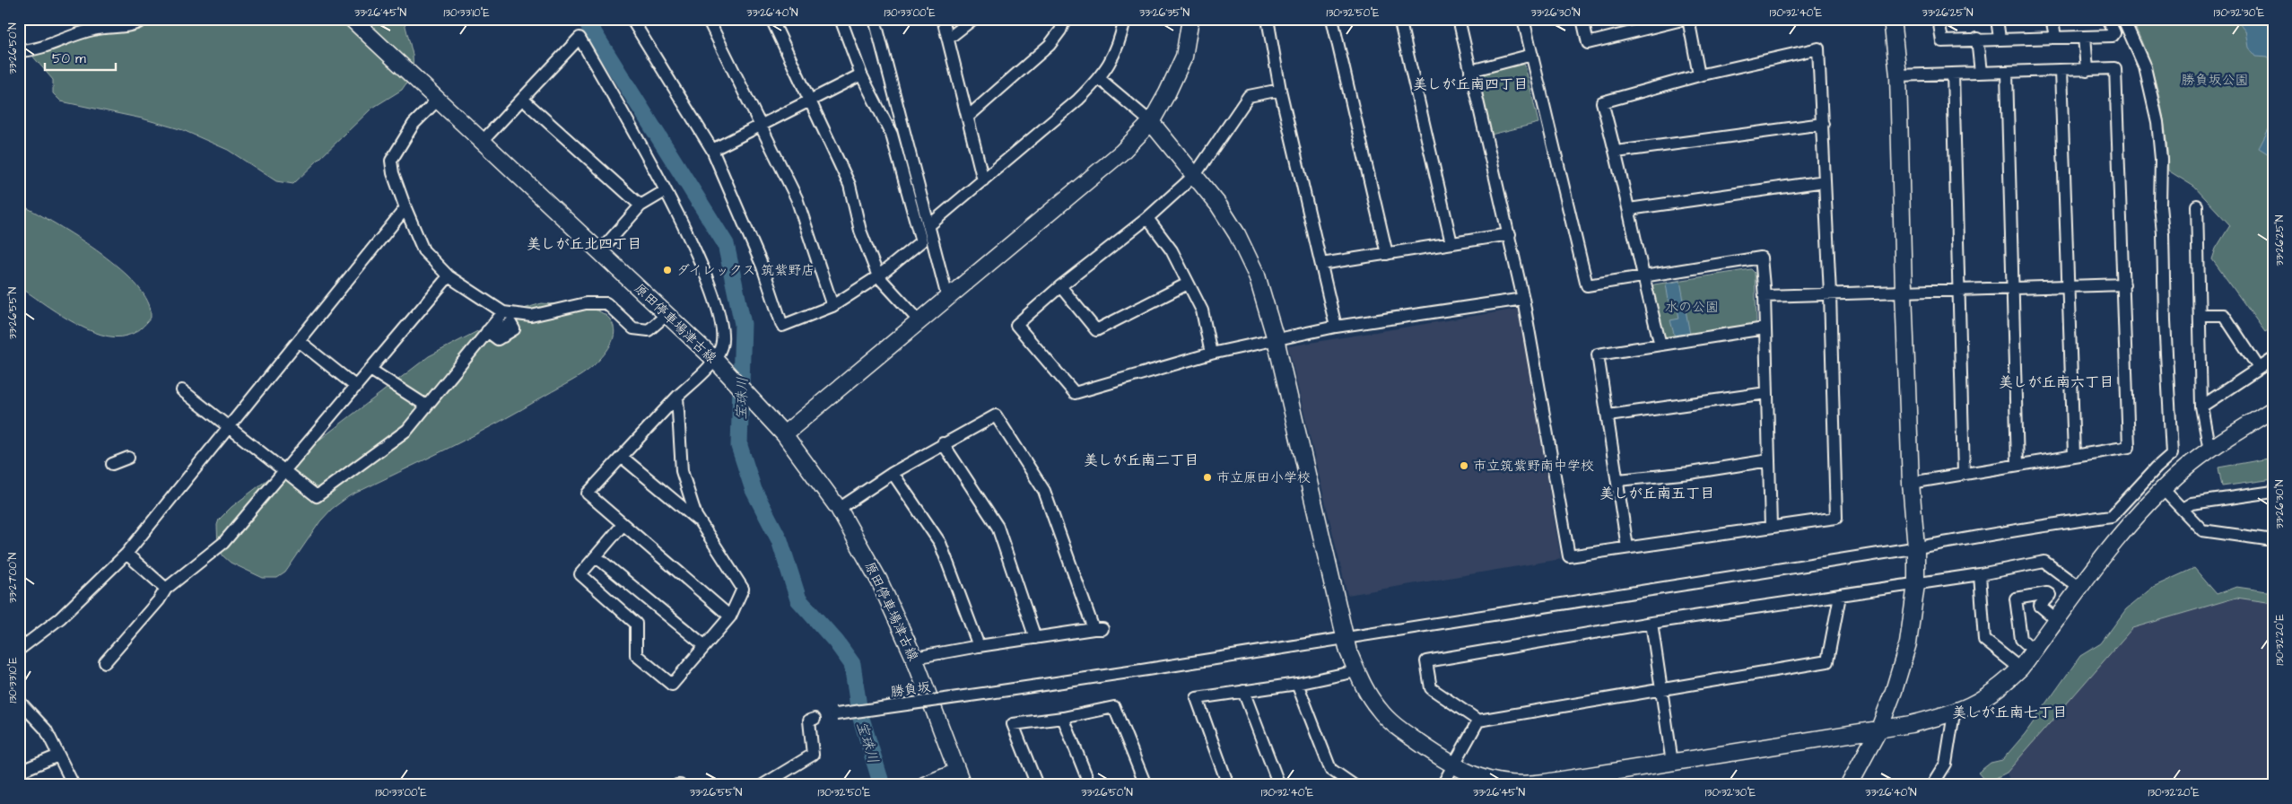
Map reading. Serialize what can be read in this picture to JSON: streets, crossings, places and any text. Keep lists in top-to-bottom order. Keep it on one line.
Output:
{"streets":{"street":["原田停車場津古線","勝負坂"]},"districts":["美しが丘南四丁目","美しが丘北四丁目","美しが丘南六丁目","美しが丘南二丁目","美しが丘南五丁目","美しが丘南七丁目"],"water":["宝珠川"],"parks":["勝負坂公園","水の公園"],"places":["ダイレックス 筑紫野店","市立筑紫野南中学校","市立原田小学校"],"scale_bar":"50 m","coordinates":["33°26'45\"N","130°33'10\"E","33°26'40\"N","130°33'00\"E","33°26'35\"N","130°32'50\"E","33°26'30\"N","130°32'40\"E","33°26'25\"N","130°32'30\"E","33°26'50\"N","33°26'55\"N","33°27'00\"N","130°32'20\"E"]}
